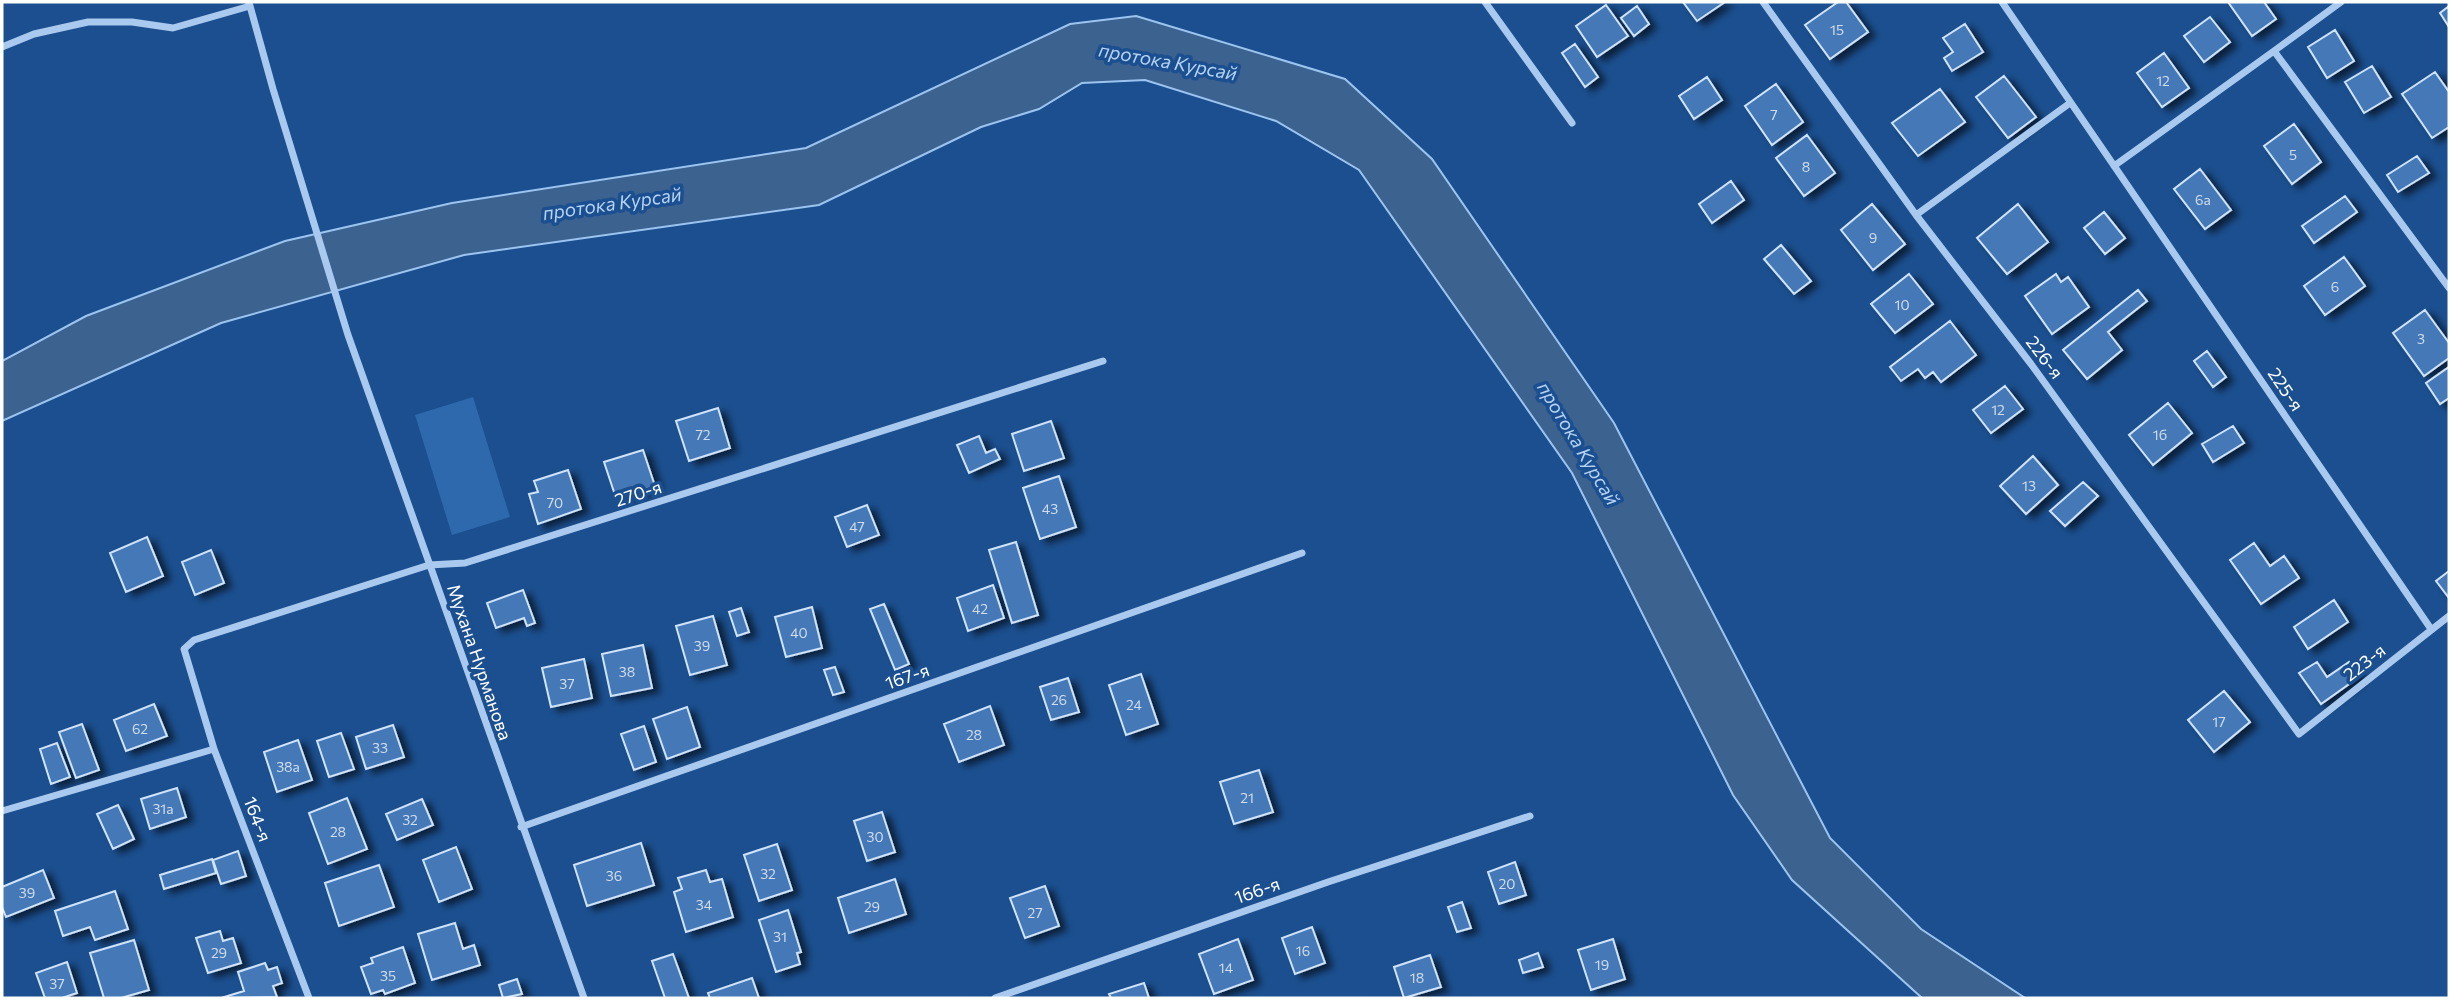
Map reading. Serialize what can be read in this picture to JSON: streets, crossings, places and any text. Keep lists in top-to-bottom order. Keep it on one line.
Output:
{"streets":{"street":["226-я","225-я","270-я","Мухана Нурманова","223-я","167-я","164-я","166-я"]},"crossings":[["226-я","223-я"],["225-я","223-я"],["270-я","Мухана Нурманова"],["270-я","164-я"],["Мухана Нурманова","167-я"]],"water":["протока Курсай"],"house_numbers":["15","12","7","5","8","6а","9","6","10","3","12","72","1б","13","70","43","47","42","40","39","38","37","26","24","17","62","28","33","38а","21","31а","32","28","30","32","36","20","39","34","29","27","31","16","29","19","14","35","18","37"]}
